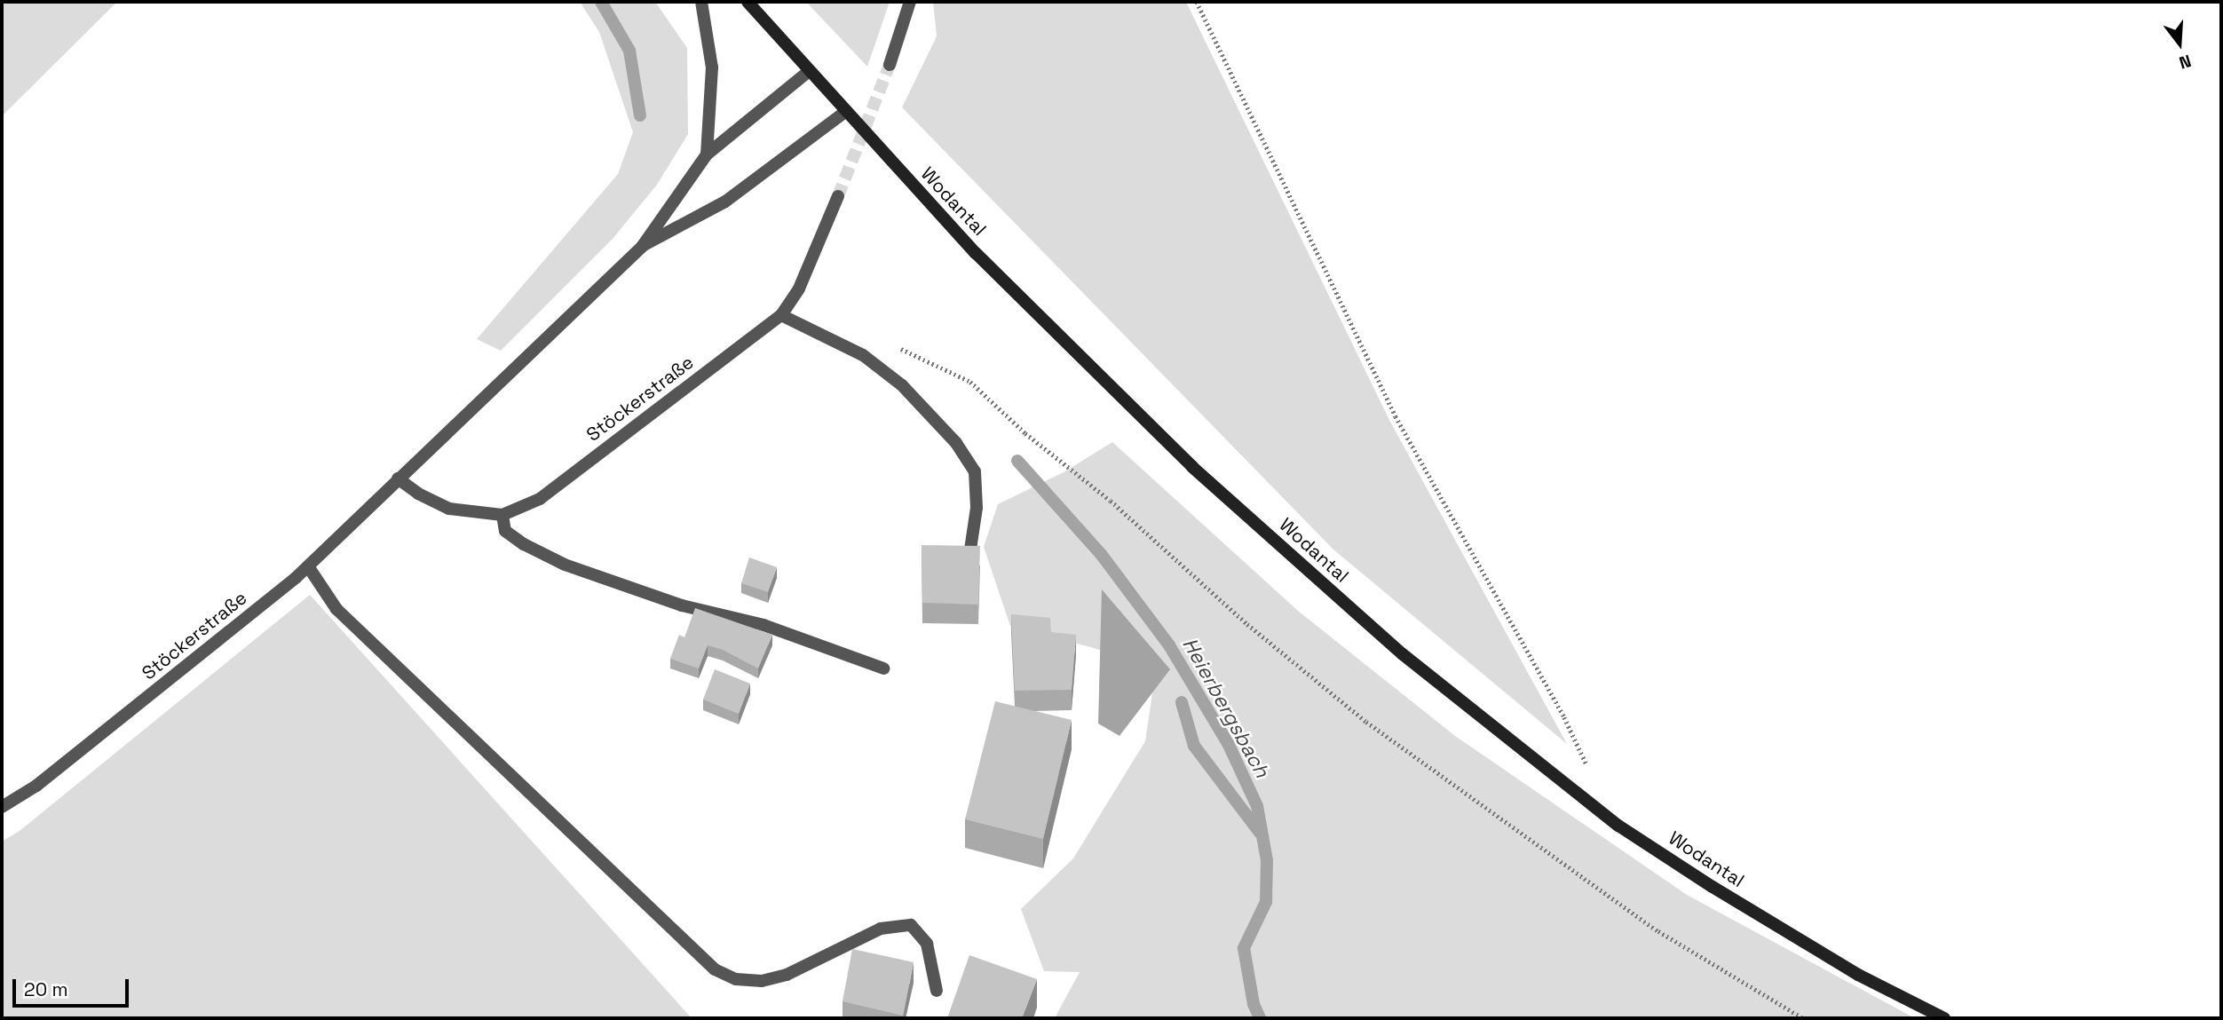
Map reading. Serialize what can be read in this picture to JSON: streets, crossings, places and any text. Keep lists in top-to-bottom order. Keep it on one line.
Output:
{"streets":{"main road":["Wodantal"],"street":["Stöckerstraße"]},"crossings":[["Wodantal","Stöckerstraße"]],"water":["Heierbergsbach"],"scale_bar":"20 m","north":"bottom"}
